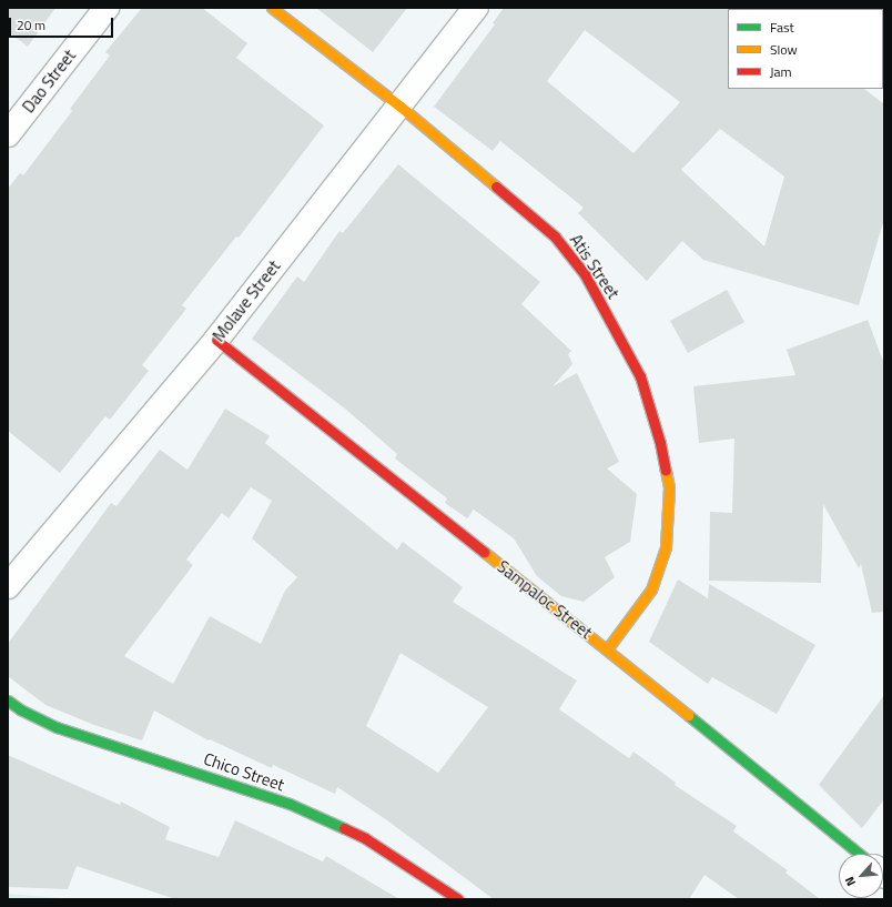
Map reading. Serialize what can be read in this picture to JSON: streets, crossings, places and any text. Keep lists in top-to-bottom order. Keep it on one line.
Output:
{"streets":{"street":["Dao Street","Atis Street","Molave Street","Sampaloc Street","Chico Street"]},"crossings":[["Atis Street","Molave Street"],["Atis Street","Sampaloc Street"],["Molave Street","Sampaloc Street"]],"legend":["Fast","Slow","Jam"],"scale_bar":"20 m","north":"bottom left"}
